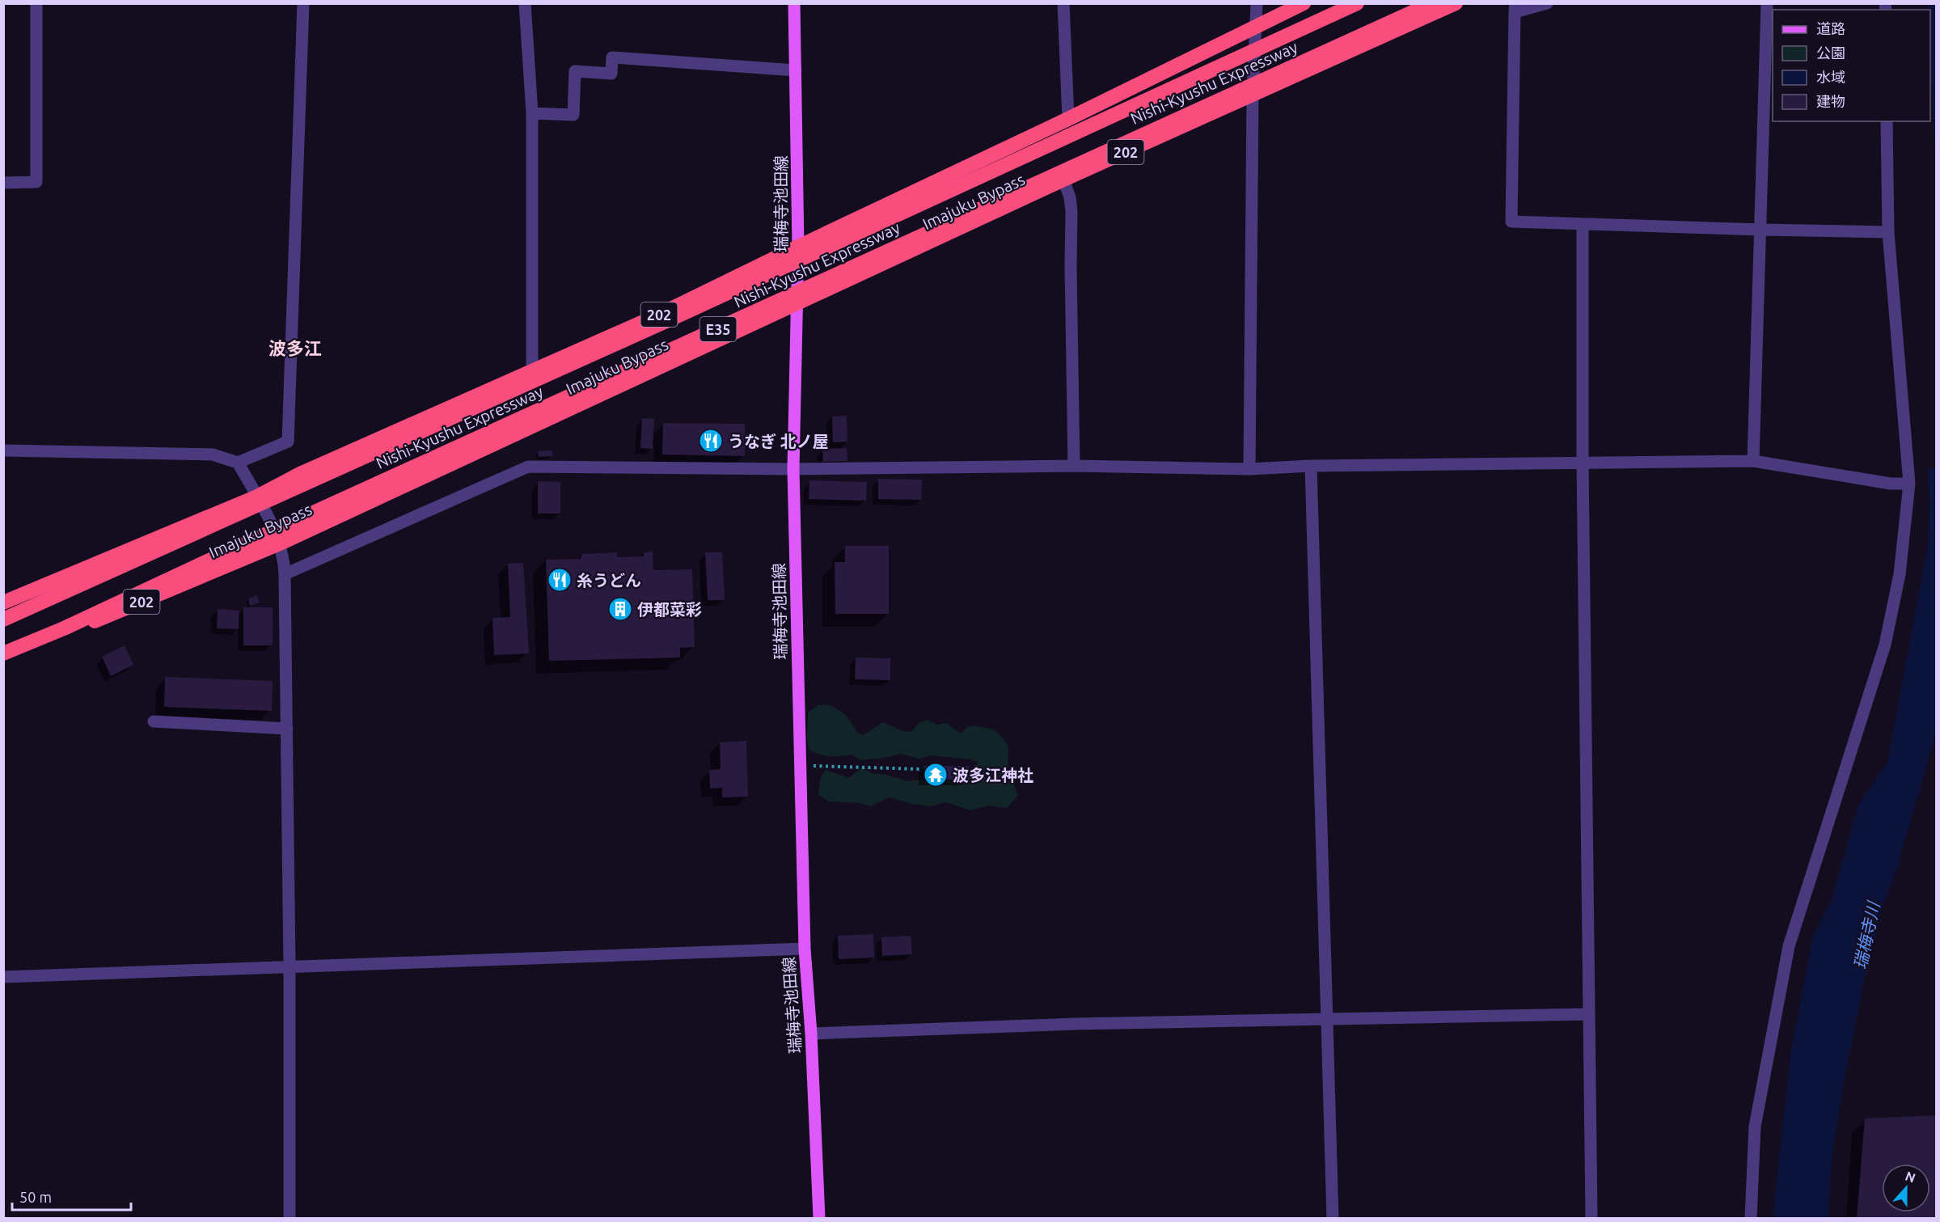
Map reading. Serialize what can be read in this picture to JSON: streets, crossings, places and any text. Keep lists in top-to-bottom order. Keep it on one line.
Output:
{"streets":{"highway":["Nishi-Kyushu Expressway","202","Imajuku Bypass","E35"],"main road":["瑞梅寺池田線"]},"crossings":[["Imajuku Bypass","瑞梅寺池田線"]],"districts":["波多江"],"water":["瑞梅寺川"],"places":{"restaurant":["うなぎ 北ノ屋","糸うどん"],"building":["伊都菜彩"],"temple":["波多江神社"]},"legend":["道路","公園","水域","建物"],"scale_bar":"50 m","north":"top"}
